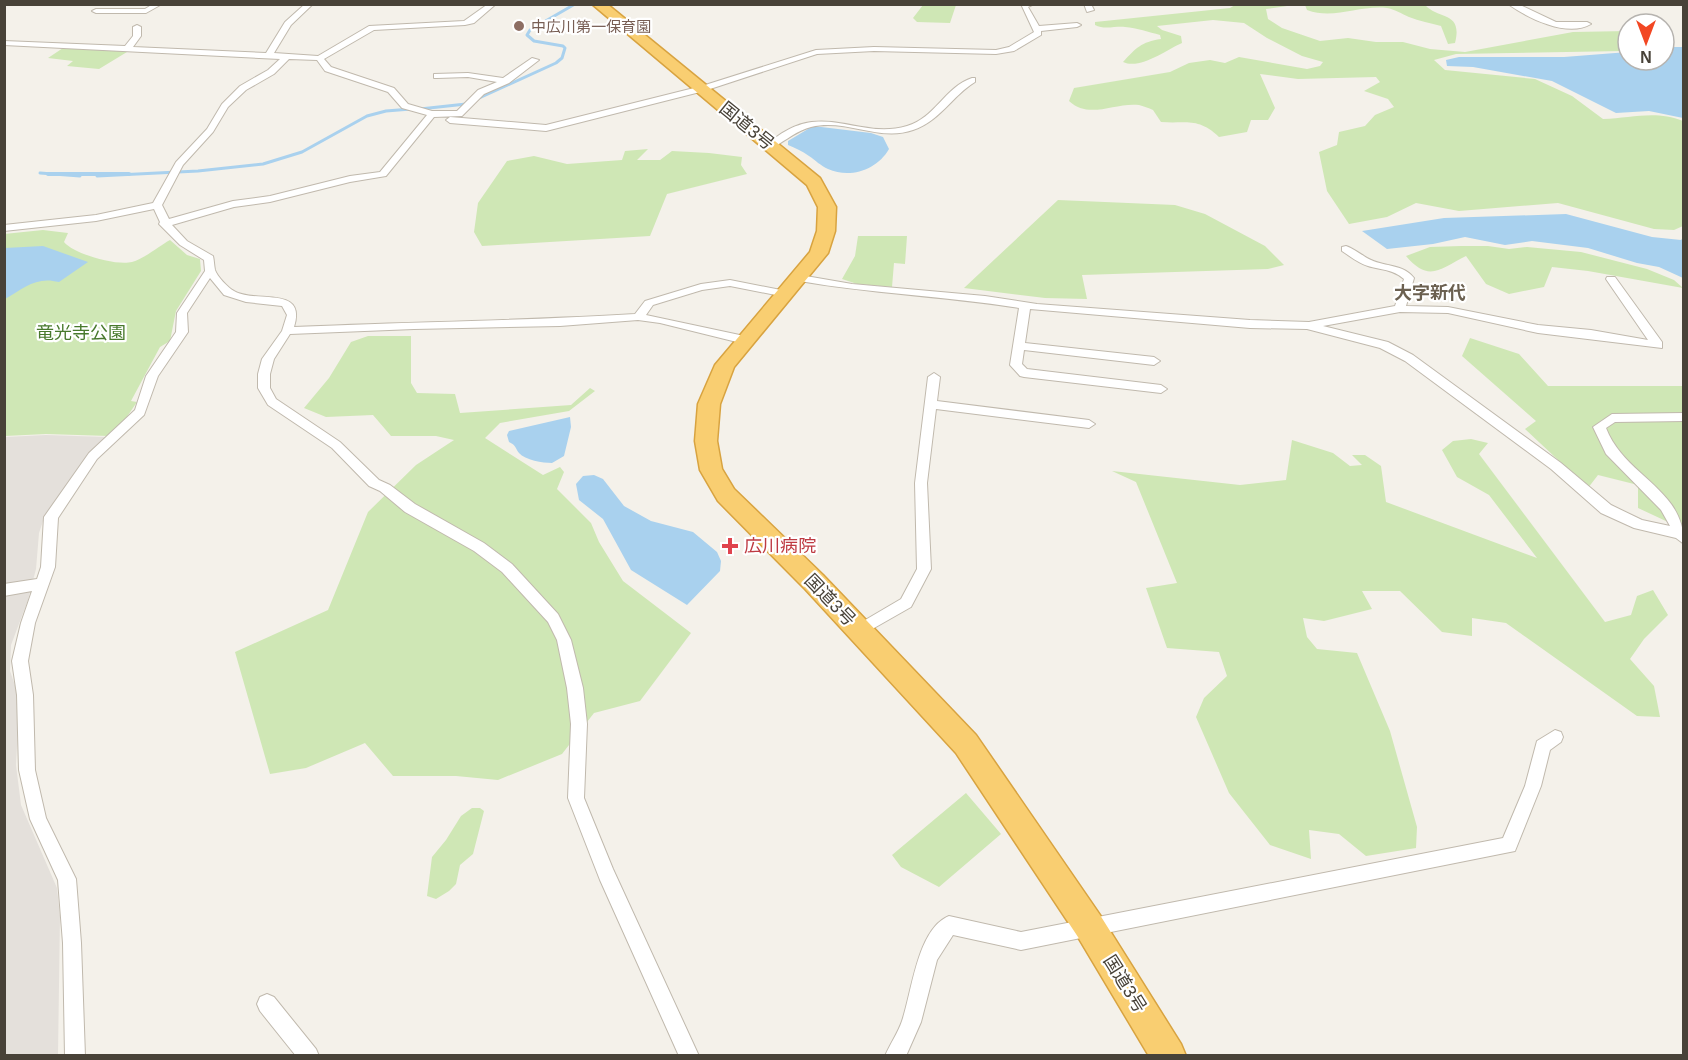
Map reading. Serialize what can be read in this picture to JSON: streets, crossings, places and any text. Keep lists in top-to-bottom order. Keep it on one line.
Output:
{"streets":{"highway":["国道3号"]},"districts":["大字新代"],"parks":["竜光寺公園"],"places":{"other":["中広川第一保育園"],"health":["広川病院"]},"north":"bottom"}
